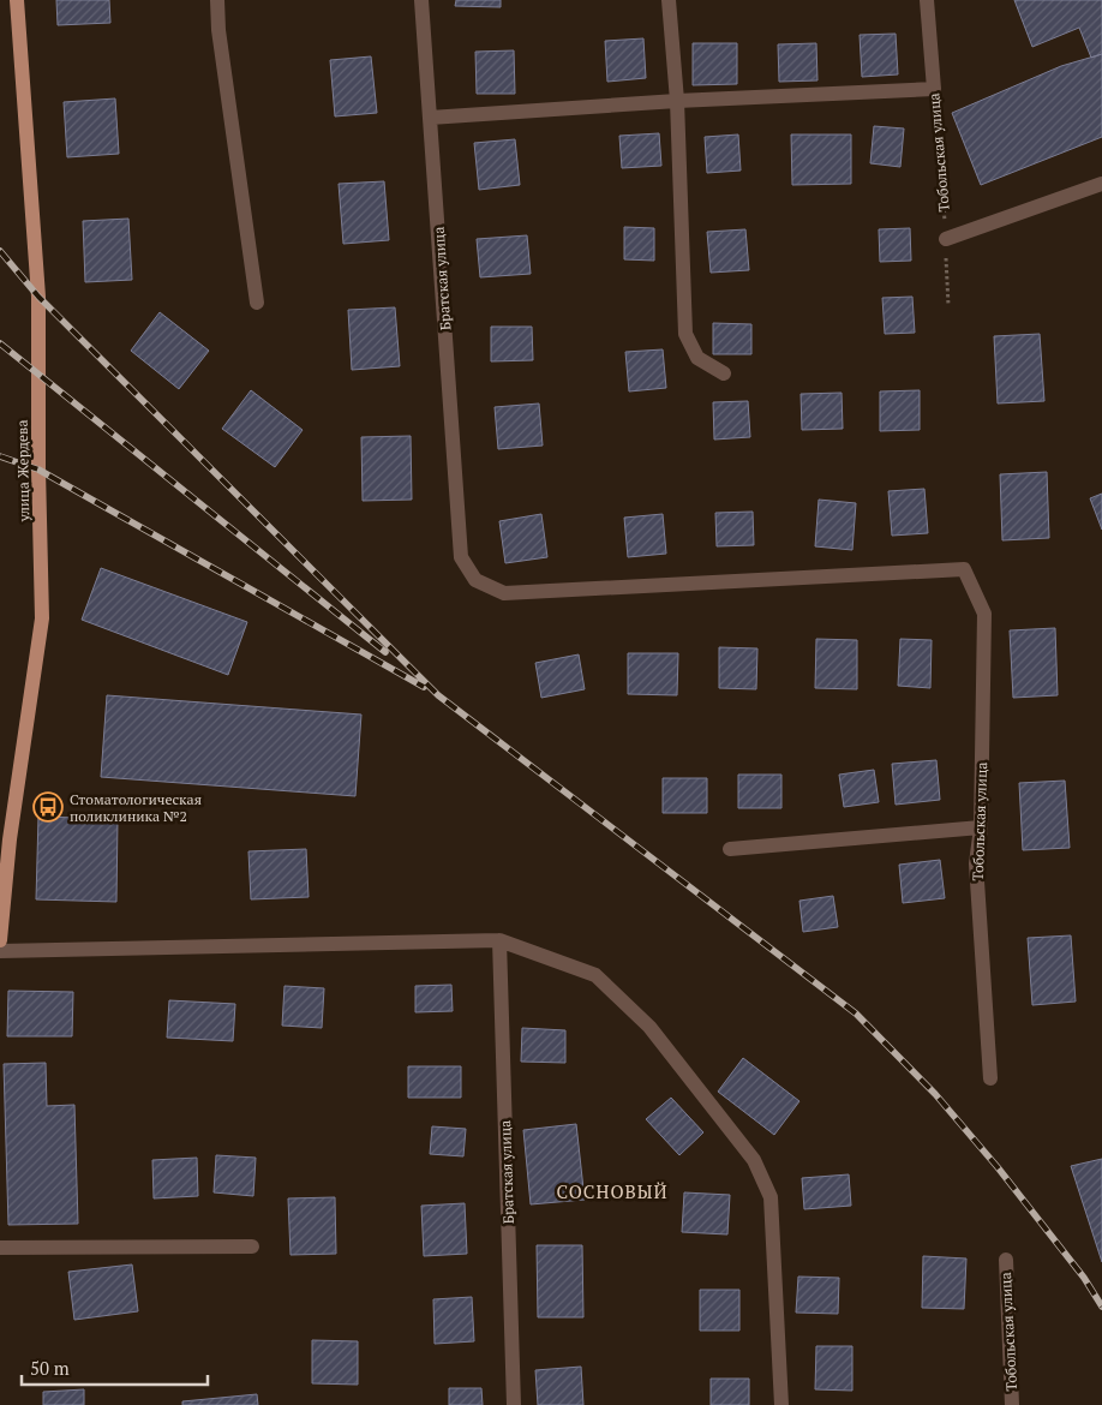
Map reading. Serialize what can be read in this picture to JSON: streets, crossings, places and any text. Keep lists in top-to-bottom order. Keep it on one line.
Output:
{"streets":{"main road":["улица Жердева"],"street":["Тобольская улица","Братская улица"]},"crossings":[["Тобольская улица","Братская улица"]],"districts":["СОСНОВЫЙ"],"places":{"bus stop":["Стоматологическая поликлиника №2"]},"scale_bar":"50 m"}
